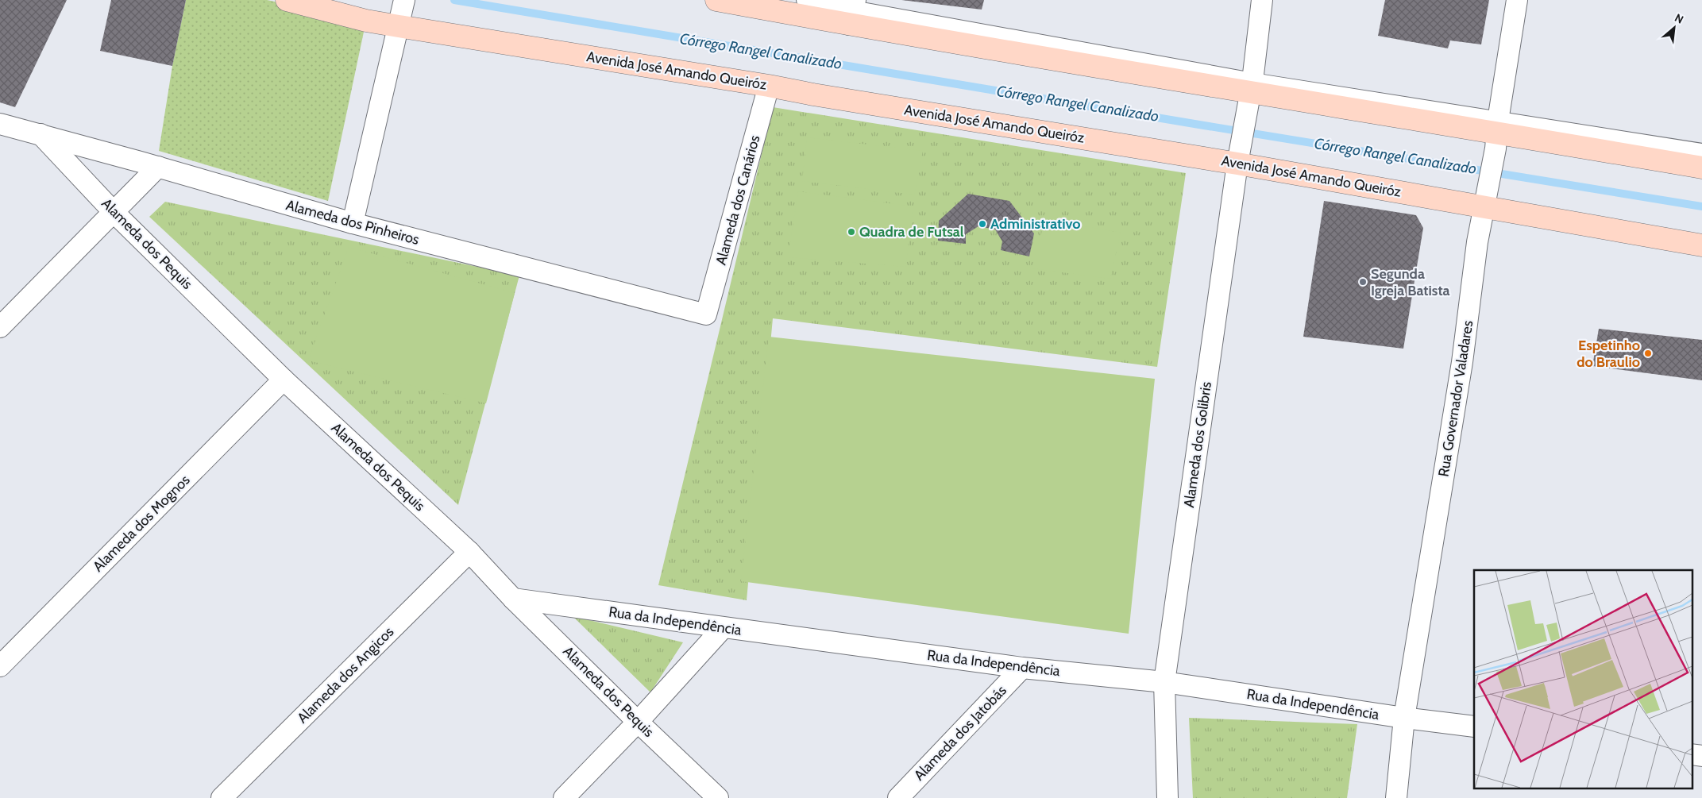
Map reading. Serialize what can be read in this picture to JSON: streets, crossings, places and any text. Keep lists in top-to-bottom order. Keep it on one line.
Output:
{"streets":{"main road":["Avenida José Amando Queiróz"],"street":["Alameda dos Canários","Alameda dos Pinheiros","Alameda dos Pequis","Rua Governador Valadares","Alameda dos Golibris","Alameda dos Mognos","Rua da Independência","Alameda dos Angicos","Alameda dos Jatobás"]},"crossings":[["Avenida José Amando Queiróz","Alameda dos Canários"],["Avenida José Amando Queiróz","Rua Governador Valadares"],["Avenida José Amando Queiróz","Alameda dos Golibris"],["Alameda dos Canários","Alameda dos Pinheiros"],["Alameda dos Pinheiros","Alameda dos Pequis"],["Alameda dos Pequis","Alameda dos Mognos"],["Alameda dos Pequis","Rua da Independência"],["Alameda dos Pequis","Alameda dos Angicos"],["Rua Governador Valadares","Rua da Independência"],["Alameda dos Golibris","Rua da Independência"],["Rua da Independência","Alameda dos Jatobás"]],"water":["Córrego Rangel Canalizado"],"places":["Administrativo","Quadra de Futsal","Segunda Igreja Batista","Espetinho do Braulio"],"north":"top right"}
